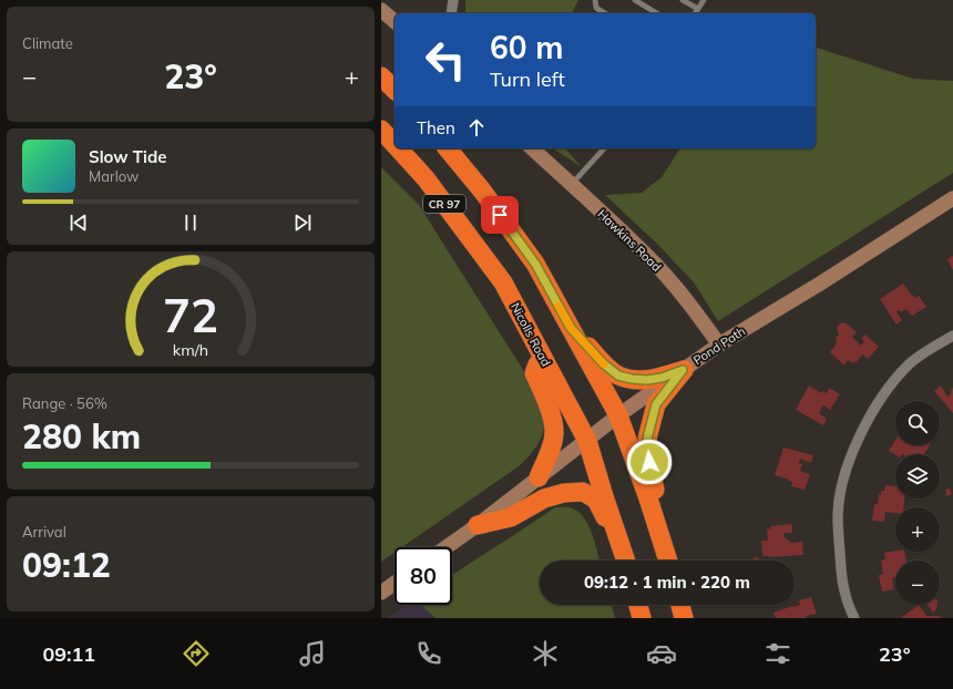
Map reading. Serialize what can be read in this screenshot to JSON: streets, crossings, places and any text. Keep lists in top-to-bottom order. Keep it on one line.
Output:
{"streets":{"highway":["CR 97","Nicolls Road"],"street":["Hawkins Road","Pond Path"]},"crossings":[["CR 97","Pond Path"],["Hawkins Road","Pond Path"],["Nicolls Road","Pond Path"]],"page":{"tile":["Climate",["Range · 56%","280 km"],["Arrival","09:12"]],"turn":["60 m","Turn left"],"heat":["−","23°","+"],"then":"Then","song":["Slow Tide","Marlow"],"map_buttons":["+","−"],"limit":"80","trip":"09:12 · 1 min · 220 m","tabs":["09:11","23°"],"gauge":["72","km/h"]}}
